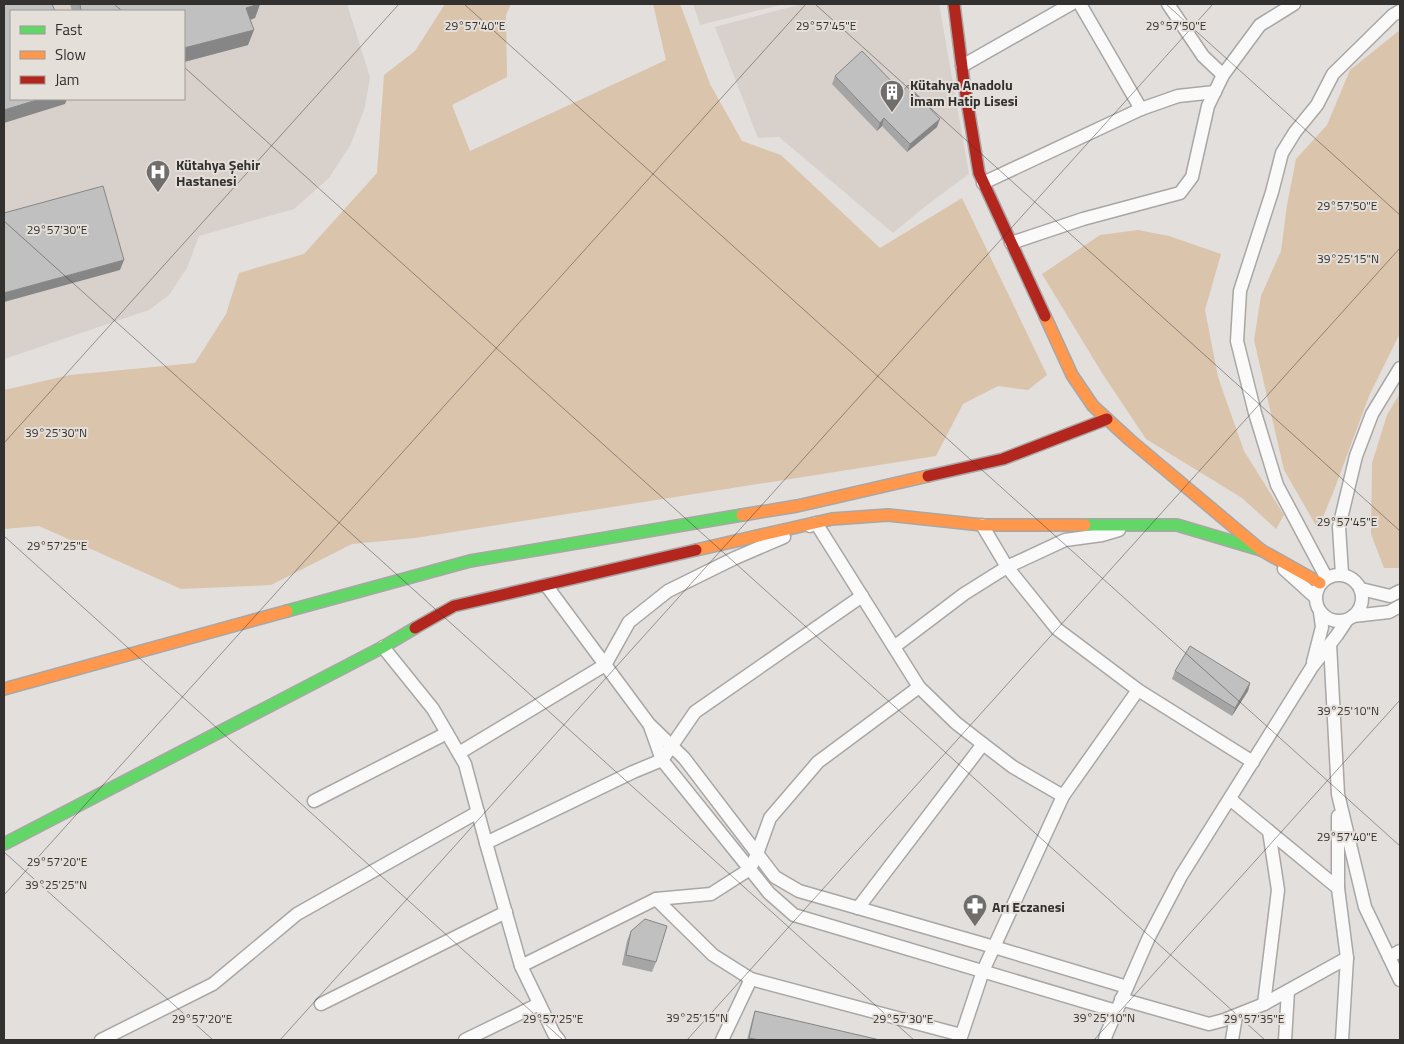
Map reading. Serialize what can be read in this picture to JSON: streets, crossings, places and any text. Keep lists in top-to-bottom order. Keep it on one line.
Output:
{"places":{"building":["Kütahya Anadolu İmam Hatip Lisesi"],"hospital":["Kütahya Şehir Hastanesi"],"pharmacy":["Arı Eczanesi"]},"legend":["Fast","Slow","Jam"],"coordinates":["29°57'40\"E","29°57'45\"E","29°57'50\"E","29°57'30\"E","39°25'15\"N","39°25'30\"N","29°57'25\"E","39°25'10\"N","29°57'20\"E","39°25'25\"N","29°57'35\"E"]}
